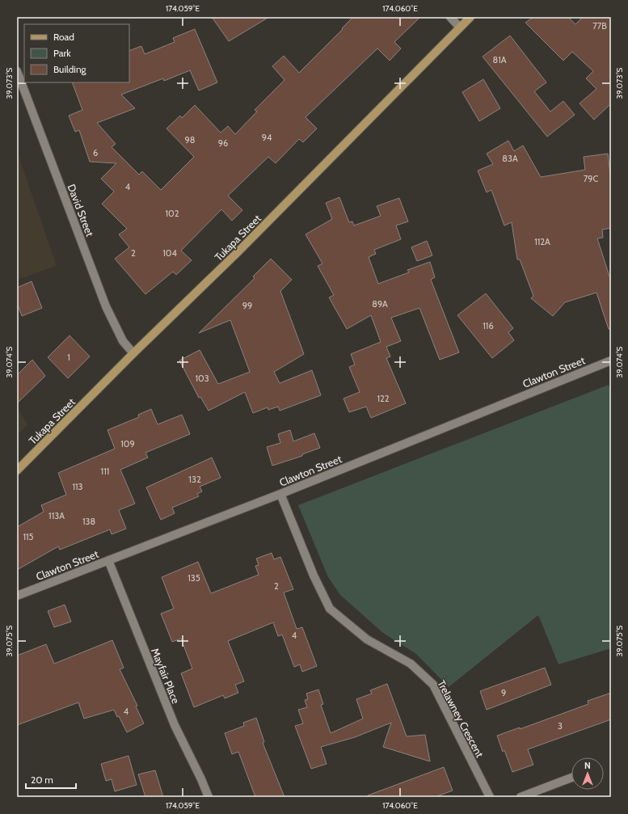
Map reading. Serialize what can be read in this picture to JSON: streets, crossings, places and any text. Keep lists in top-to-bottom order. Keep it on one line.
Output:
{"streets":{"main road":["Tukapa Street"],"street":["David Street","Clawton Street","Mayfair Place","Trelawney Crescent"]},"crossings":[["David Street","Tukapa Street"],["Clawton Street","Mayfair Place"],["Clawton Street","Trelawney Crescent"]],"house_numbers":["77B","81A","94","98","96","6","83A","79C","4","102","112A","2","104","89A","99","116","1","103","122","109","111","132","113","113A","138","115","135","2","4","9","4","3"],"legend":["Road","Park","Building"],"scale_bar":"20 m","north":"top","coordinates":["174.059°E","174.060°E","39.073°S","39.074°S","39.075°S"]}
